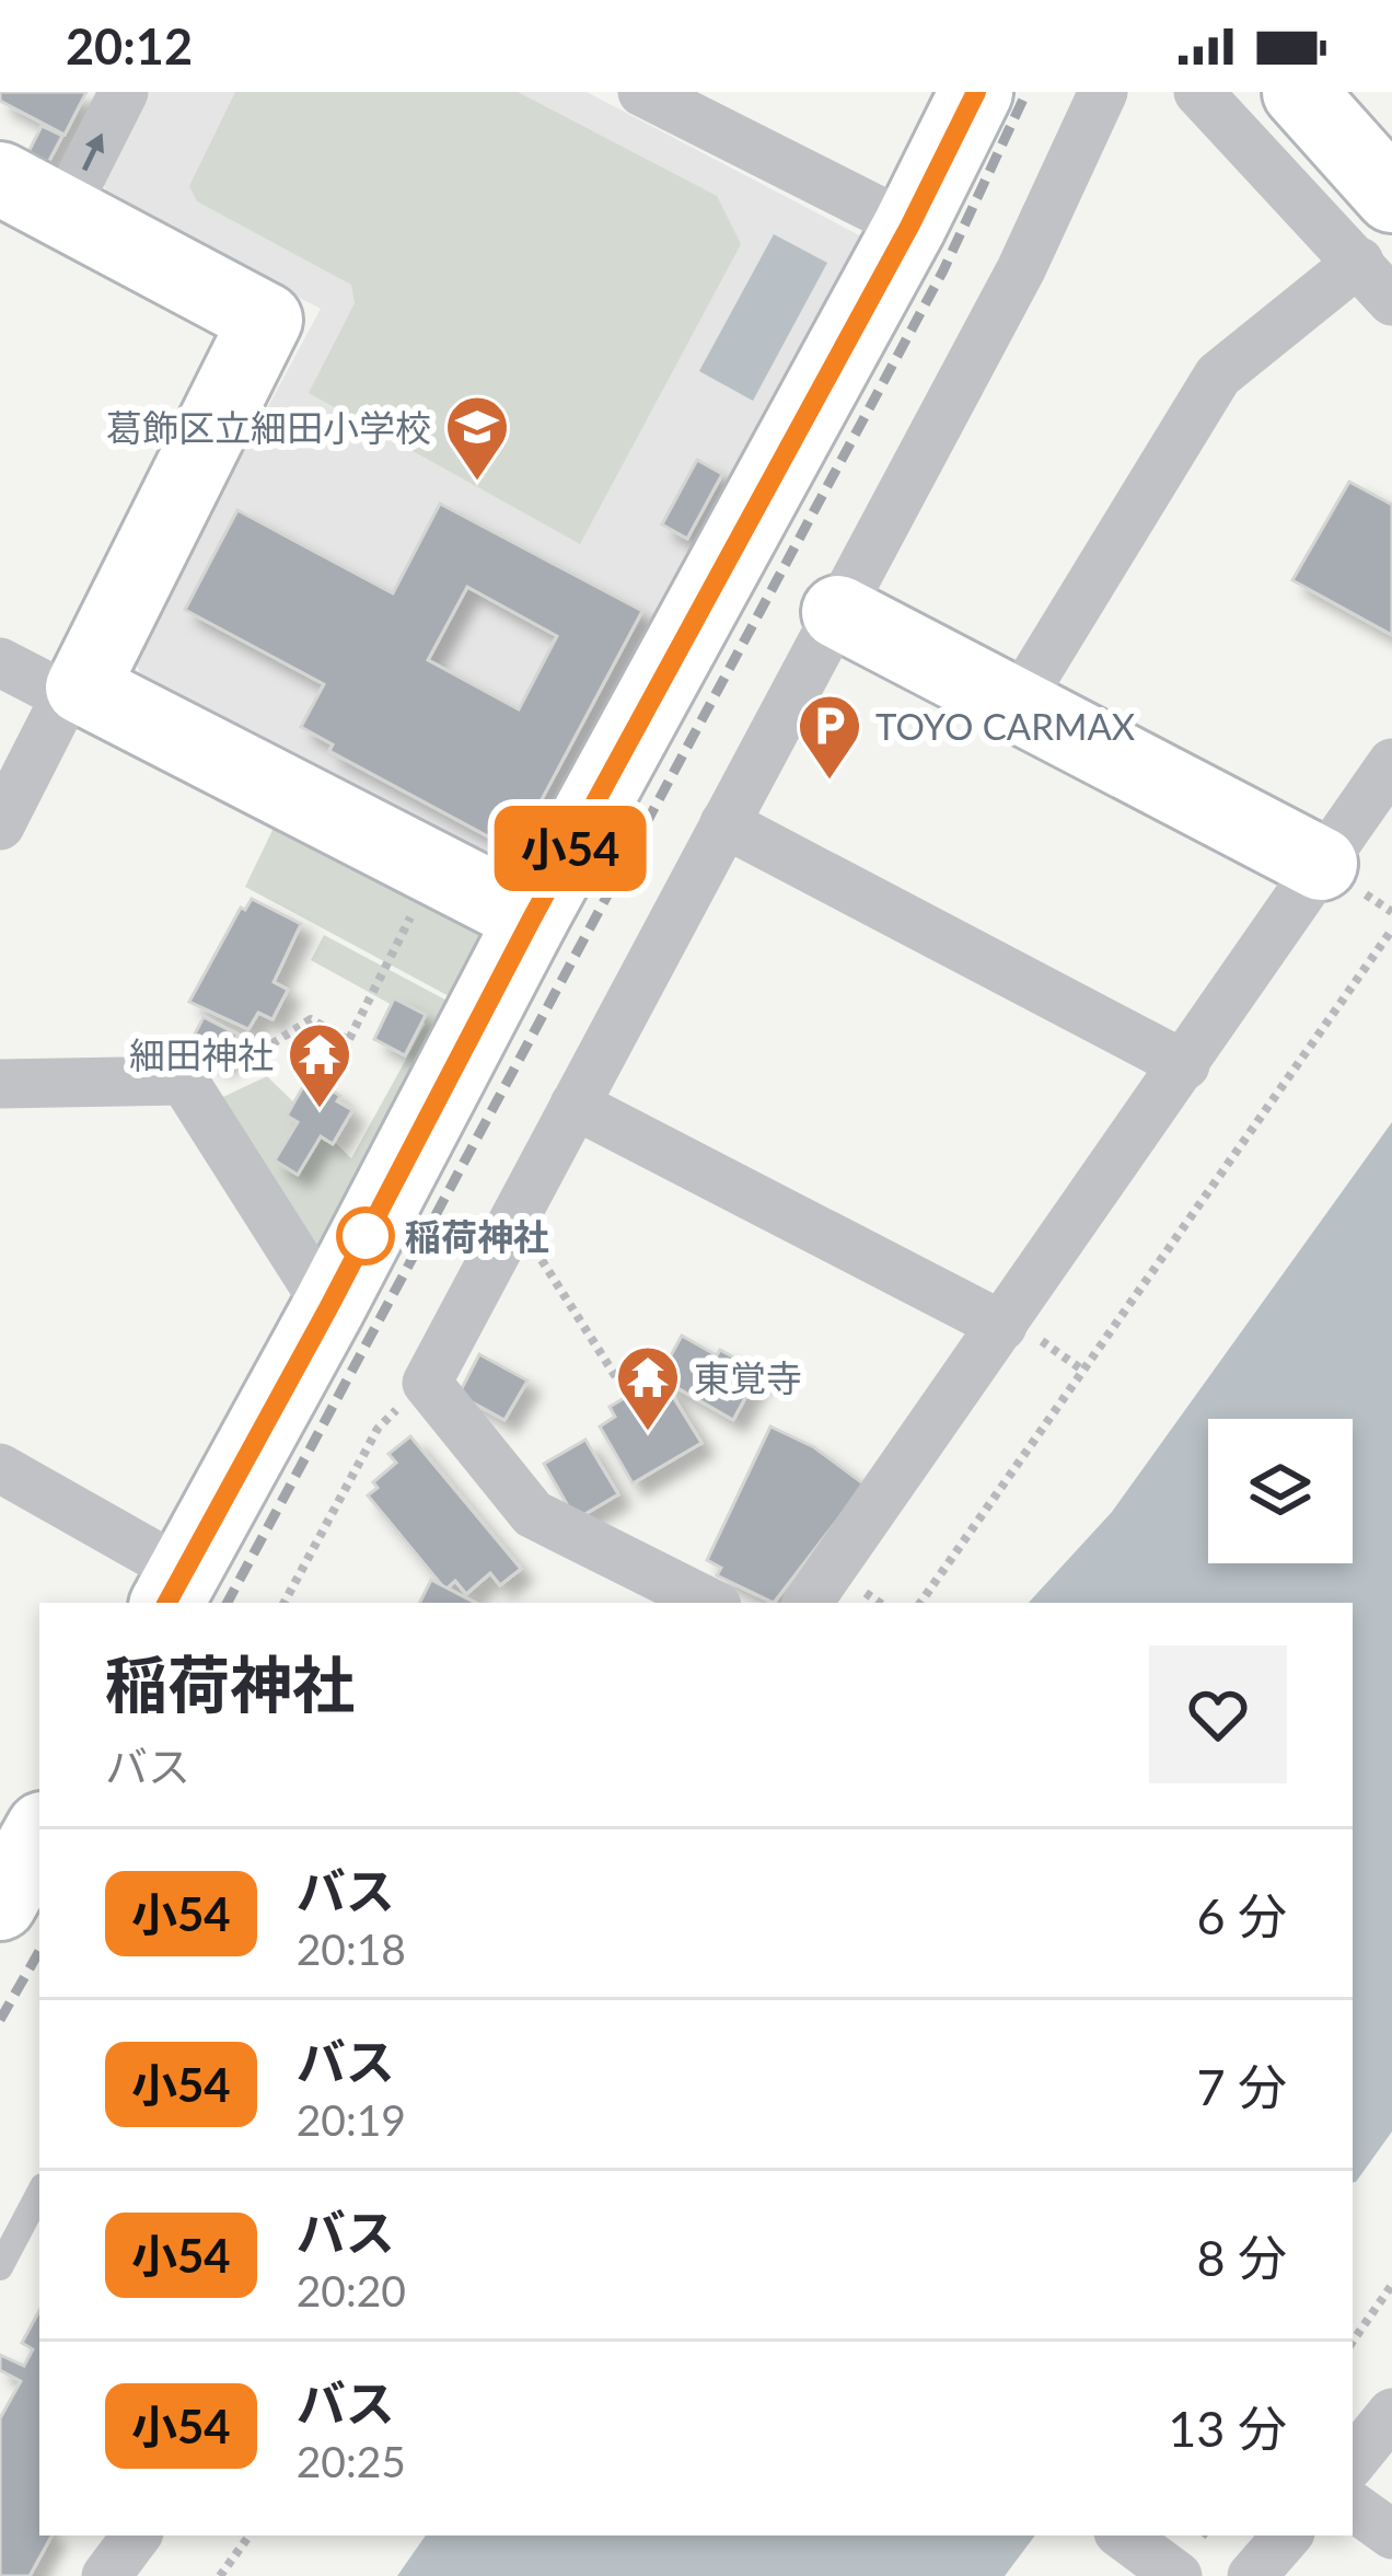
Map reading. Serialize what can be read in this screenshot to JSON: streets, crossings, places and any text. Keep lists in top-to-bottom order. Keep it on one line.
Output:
{"places":{"school or university":["葛飾区立細田小学校"],"parking":["TOYO CARMAX"],"temple":["細田神社","東覚寺"],"other":["稲荷神社"]},"lines":["bus line 小54"],"page":{"status":"20:12","on_map":"小54","heading":["稲荷神社","バス"],"list":[{"mark":"小54","name":"バス","note":"20:18","value":"6 分"},{"mark":"小54","name":"バス","note":"20:19","value":"7 分"},{"mark":"小54","name":"バス","note":"20:20","value":"8 分"},{"mark":"小54","name":"バス","note":"20:25","value":"13 分"}]}}
